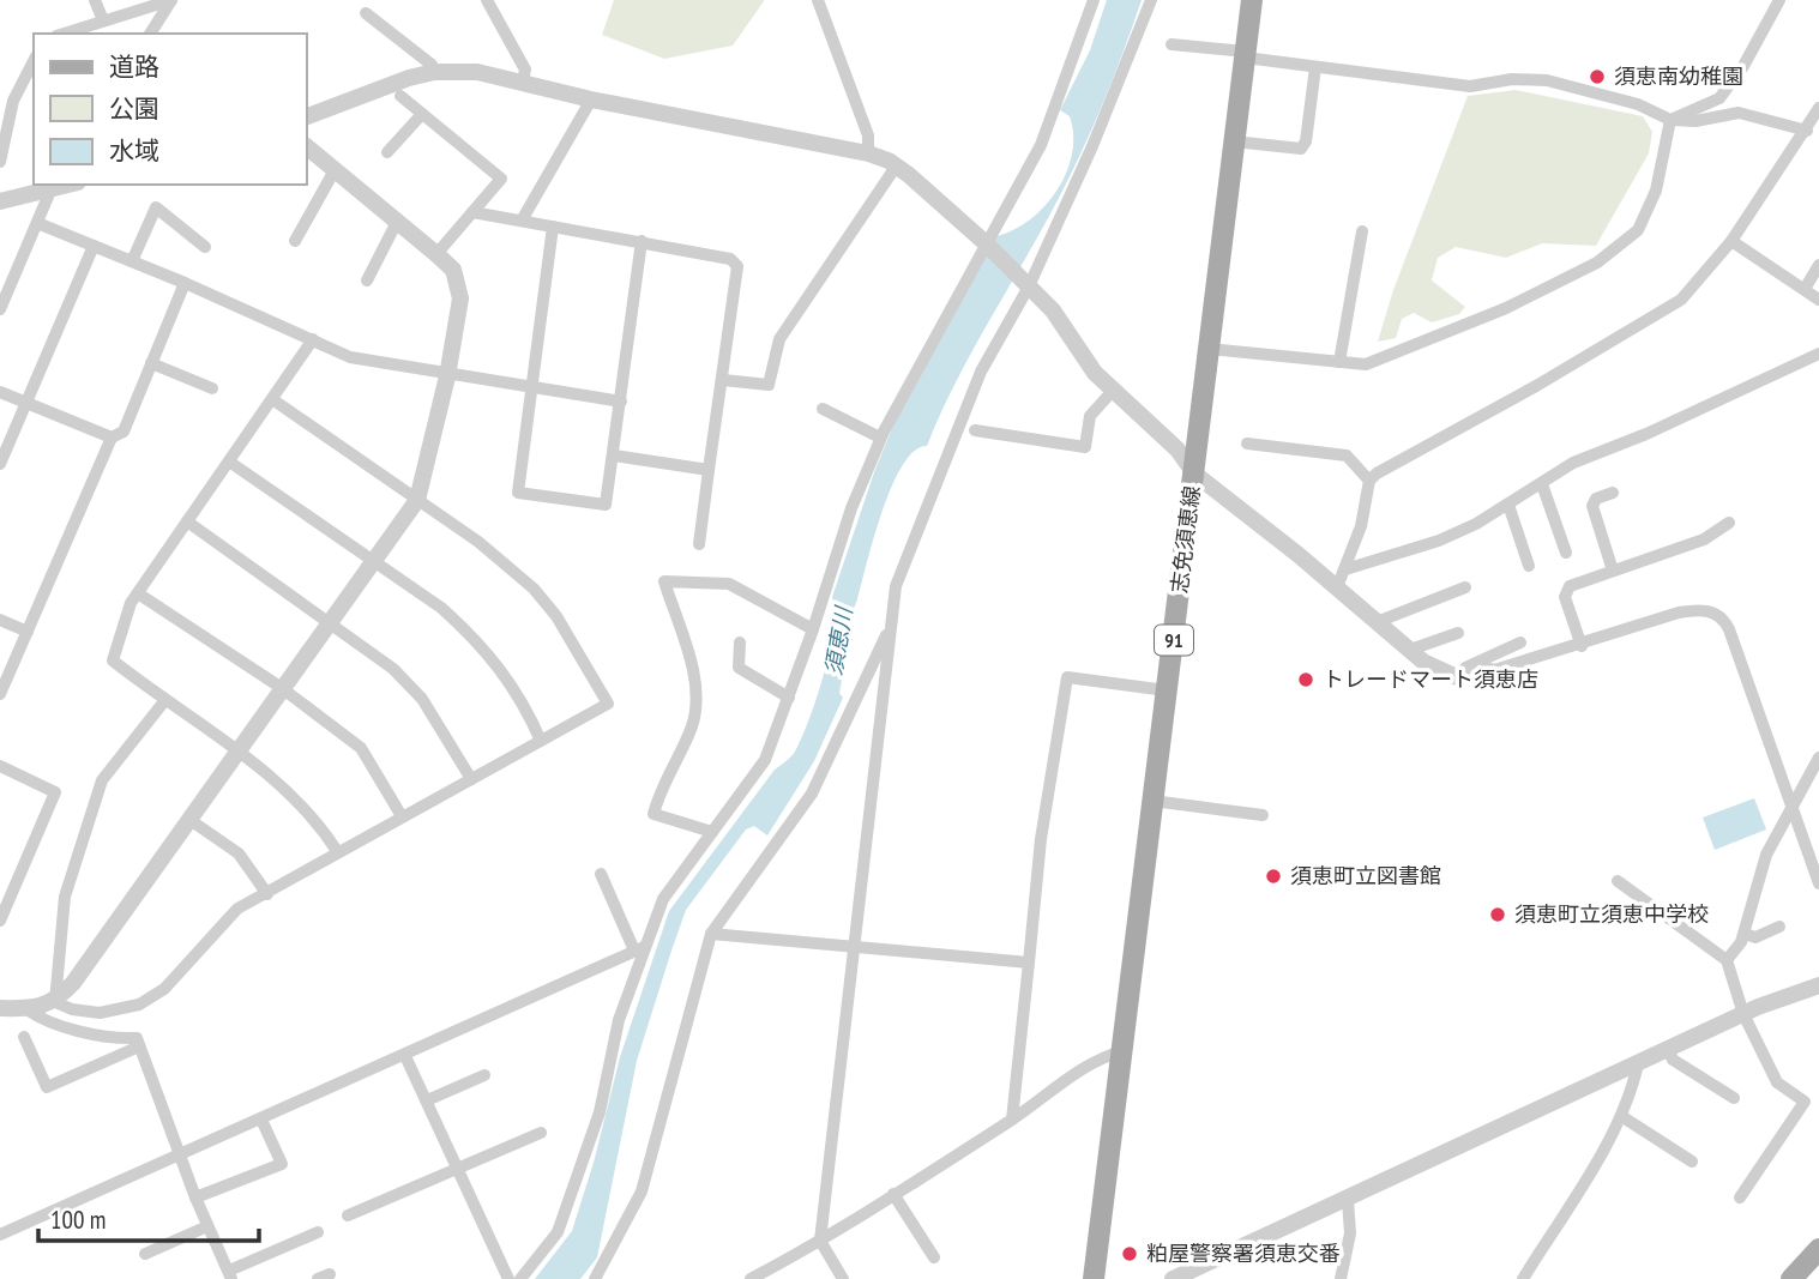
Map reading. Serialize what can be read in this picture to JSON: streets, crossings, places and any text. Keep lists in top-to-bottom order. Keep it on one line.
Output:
{"streets":{"main road":["志免須恵線","91"]},"water":["須恵川"],"places":["須恵南幼稚園","トレードマート須恵店","須恵町立図書館","須恵町立須恵中学校","粕屋警察署須恵交番"],"legend":["道路","公園","水域"],"scale_bar":"100 m"}
